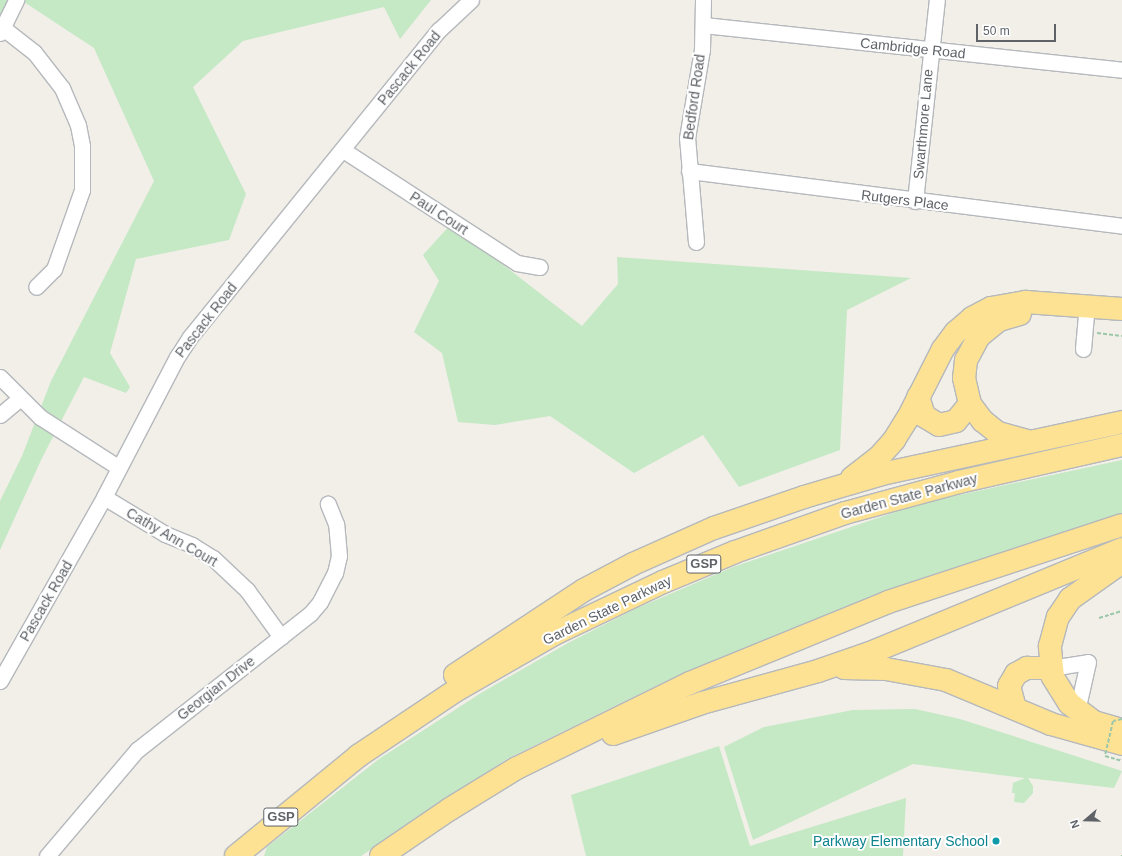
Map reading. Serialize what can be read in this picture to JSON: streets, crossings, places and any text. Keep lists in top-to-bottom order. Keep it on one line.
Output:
{"streets":{"highway":["Garden State Parkway","GSP"],"street":["Cambridge Road","Pascack Road","Bedford Road","Swarthmore Lane","Rutgers Place","Paul Court","Cathy Ann Court","Georgian Drive"]},"crossings":[["Cambridge Road","Bedford Road"],["Cambridge Road","Swarthmore Lane"],["Pascack Road","Paul Court"],["Pascack Road","Cathy Ann Court"],["Bedford Road","Rutgers Place"],["Swarthmore Lane","Rutgers Place"],["Cathy Ann Court","Georgian Drive"]],"places":["Parkway Elementary School"],"scale_bar":"50 m","north":"left"}
